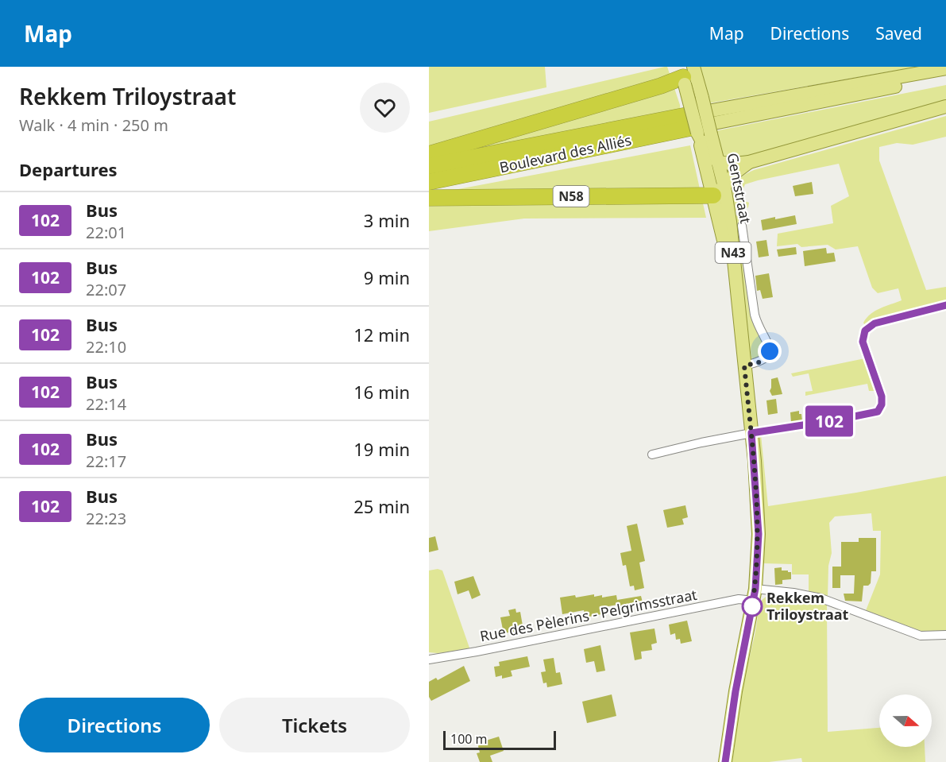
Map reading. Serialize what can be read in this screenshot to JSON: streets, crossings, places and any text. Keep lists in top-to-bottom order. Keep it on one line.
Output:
{"streets":{"highway":["Boulevard des Alliés","N58"],"main road":["Gentstraat","N43"],"street":["Rue des Pèlerins - Pelgrimsstraat"]},"crossings":[["Boulevard des Alliés","Gentstraat"],["Boulevard des Alliés","N43"],["Gentstraat","N43"],["N58","N43"],["N43","Rue des Pèlerins - Pelgrimsstraat"]],"places":["Rekkem Triloystraat"],"lines":["bus line 102"],"scale_bar":"100 m","north":"right","page":{"header":"Map","nav":["Map","Directions","Saved"],"heading":[["Rekkem Triloystraat","Walk · 4 min · 250 m"],"Departures"],"on_map":"102","list":[{"mark":"102","name":"Bus","note":"22:01","value":"3 min"},{"mark":"102","name":"Bus","note":"22:07","value":"9 min"},{"mark":"102","name":"Bus","note":"22:10","value":"12 min"},{"mark":"102","name":"Bus","note":"22:14","value":"16 min"},{"mark":"102","name":"Bus","note":"22:17","value":"19 min"},{"mark":"102","name":"Bus","note":"22:23","value":"25 min"}],"buttons":["Directions","Tickets"],"scale":"100 m"}}
